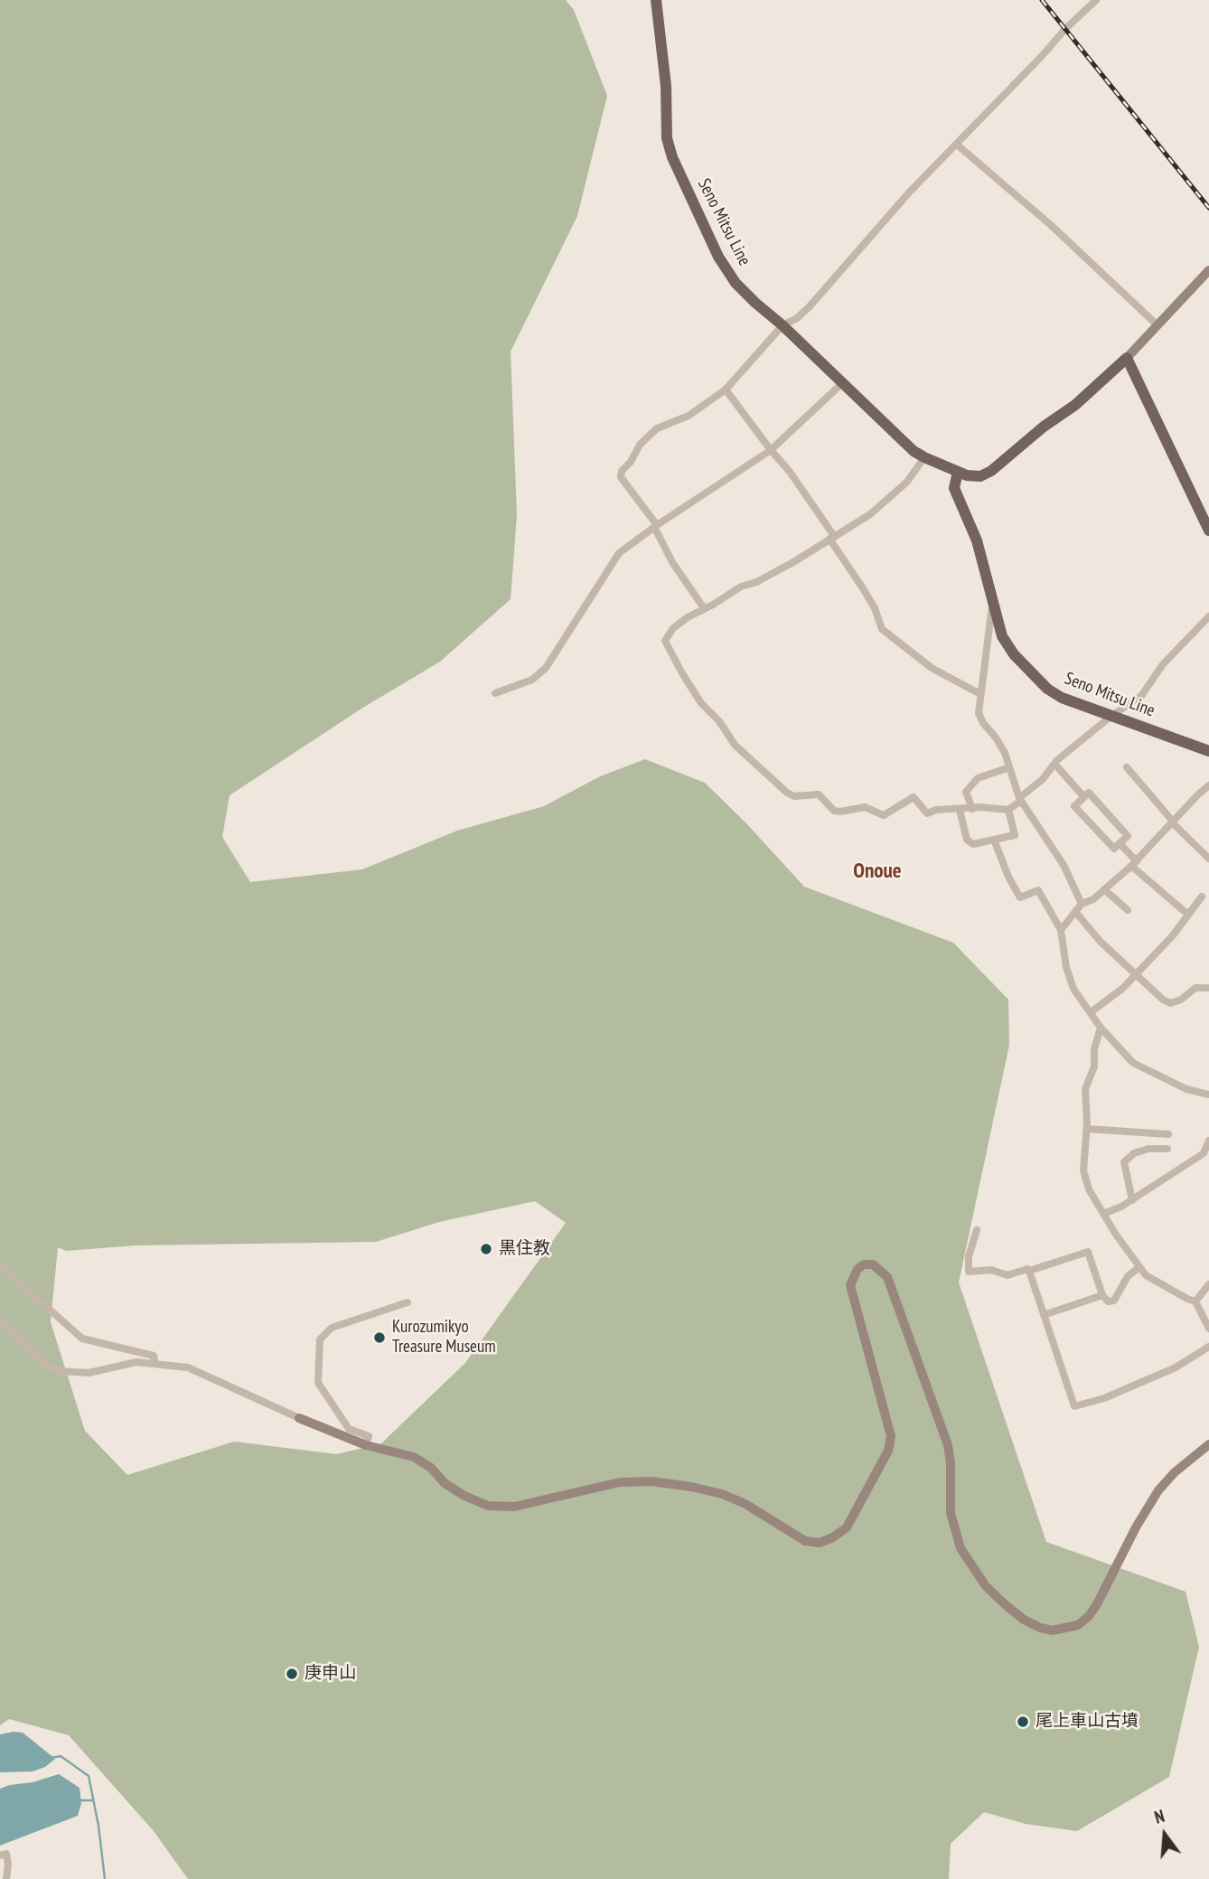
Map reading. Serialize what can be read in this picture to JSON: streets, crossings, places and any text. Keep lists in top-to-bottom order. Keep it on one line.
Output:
{"streets":{"main road":["Seno Mitsu Line"]},"districts":["Onoue"],"places":["黒住教","Kurozumikyo Treasure Museum","庚申山","尾上車山古墳"],"north":"top"}
